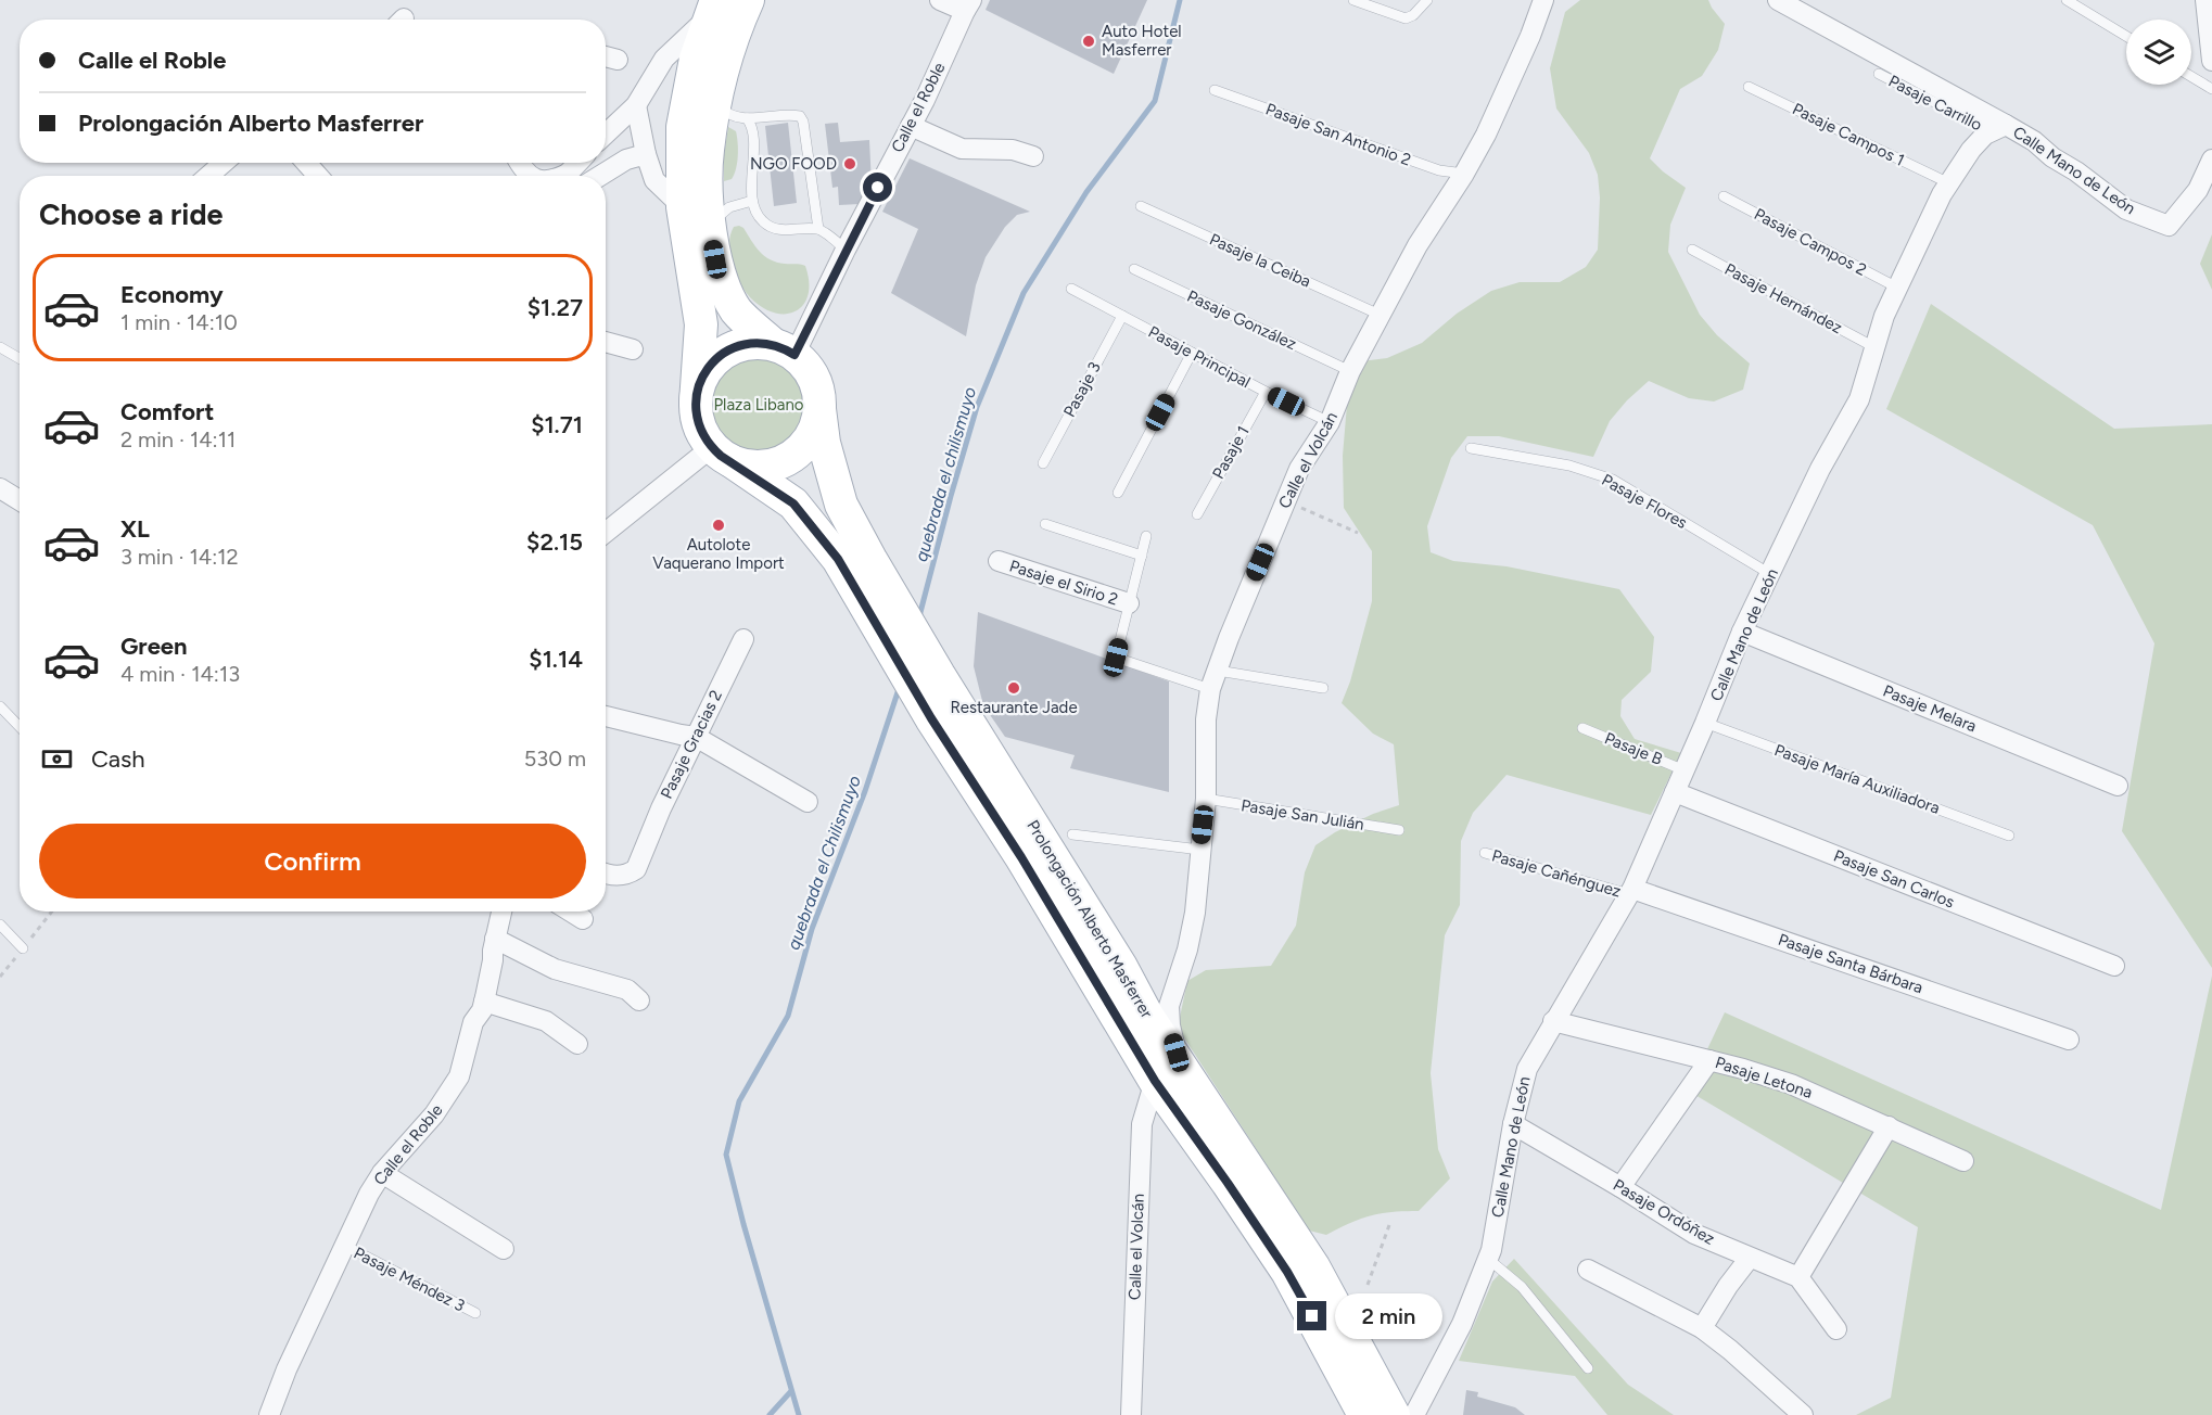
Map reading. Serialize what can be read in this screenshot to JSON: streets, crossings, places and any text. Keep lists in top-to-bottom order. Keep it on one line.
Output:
{"streets":{"main road":["Prolongación Alberto Masferrer"],"street":["Calle el Roble","Calle Mano de León","Calle el Volcán","Pasaje el Sirio 2","Pasaje Melara","Pasaje Gracias 2","Pasaje San Carlos","Pasaje Santa Bárbara","Pasaje Letona","Pasaje Ordóñez"],"lane":["Pasaje Carrillo","Pasaje San Antonio 2","Pasaje Campos 1","Pasaje Campos 2","Pasaje la Ceiba","Pasaje Hernández","Pasaje González","Pasaje Principal","Pasaje 3","Pasaje 1","Pasaje Flores","Pasaje B","Pasaje María Auxiliadora","Pasaje San Julián","Pasaje Cañénguez","Pasaje Méndez 3"]},"crossings":[["Pasaje Carrillo","Calle Mano de León"],["Calle el Roble","Prolongación Alberto Masferrer"],["Calle el Roble","Pasaje Méndez 3"],["Pasaje San Antonio 2","Calle el Volcán"],["Pasaje Campos 1","Calle Mano de León"],["Calle Mano de León","Pasaje Campos 2"],["Calle Mano de León","Pasaje Hernández"],["Calle Mano de León","Pasaje Flores"],["Calle Mano de León","Pasaje Melara"],["Calle Mano de León","Pasaje B"],["Calle Mano de León","Pasaje María Auxiliadora"],["Calle Mano de León","Pasaje Cañénguez"],["Calle Mano de León","Pasaje San Carlos"],["Calle Mano de León","Pasaje Santa Bárbara"],["Calle Mano de León","Pasaje Letona"],["Calle Mano de León","Pasaje Ordóñez"],["Pasaje la Ceiba","Calle el Volcán"],["Pasaje González","Calle el Volcán"],["Pasaje Principal","Pasaje 3"],["Pasaje Principal","Pasaje 1"],["Pasaje Principal","Calle el Volcán"],["Calle el Volcán","Pasaje San Julián"],["Calle el Volcán","Prolongación Alberto Masferrer"],["Pasaje Cañénguez","Pasaje Santa Bárbara"]],"water":["quebrada el chilismuyo","quebrada el Chilismuyo"],"parks":["Plaza Libano"],"places":["Auto Hotel Masferrer","NGO FOOD","Autolote Vaquerano Import","Restaurante Jade"],"page":{"banner":["Calle el Roble","Prolongación Alberto Masferrer"],"heading":"Choose a ride","list":[{"name":"Economy","note":"1 min · 14:10","value":"$1.27"},{"name":"Comfort","note":"2 min · 14:11","value":"$1.71"},{"name":"XL","note":"3 min · 14:12","value":"$2.15"},{"name":"Green","note":"4 min · 14:13","value":"$1.14"}],"pay":["Cash","530 m"],"buttons":"Confirm","bubble":"2 min"}}
